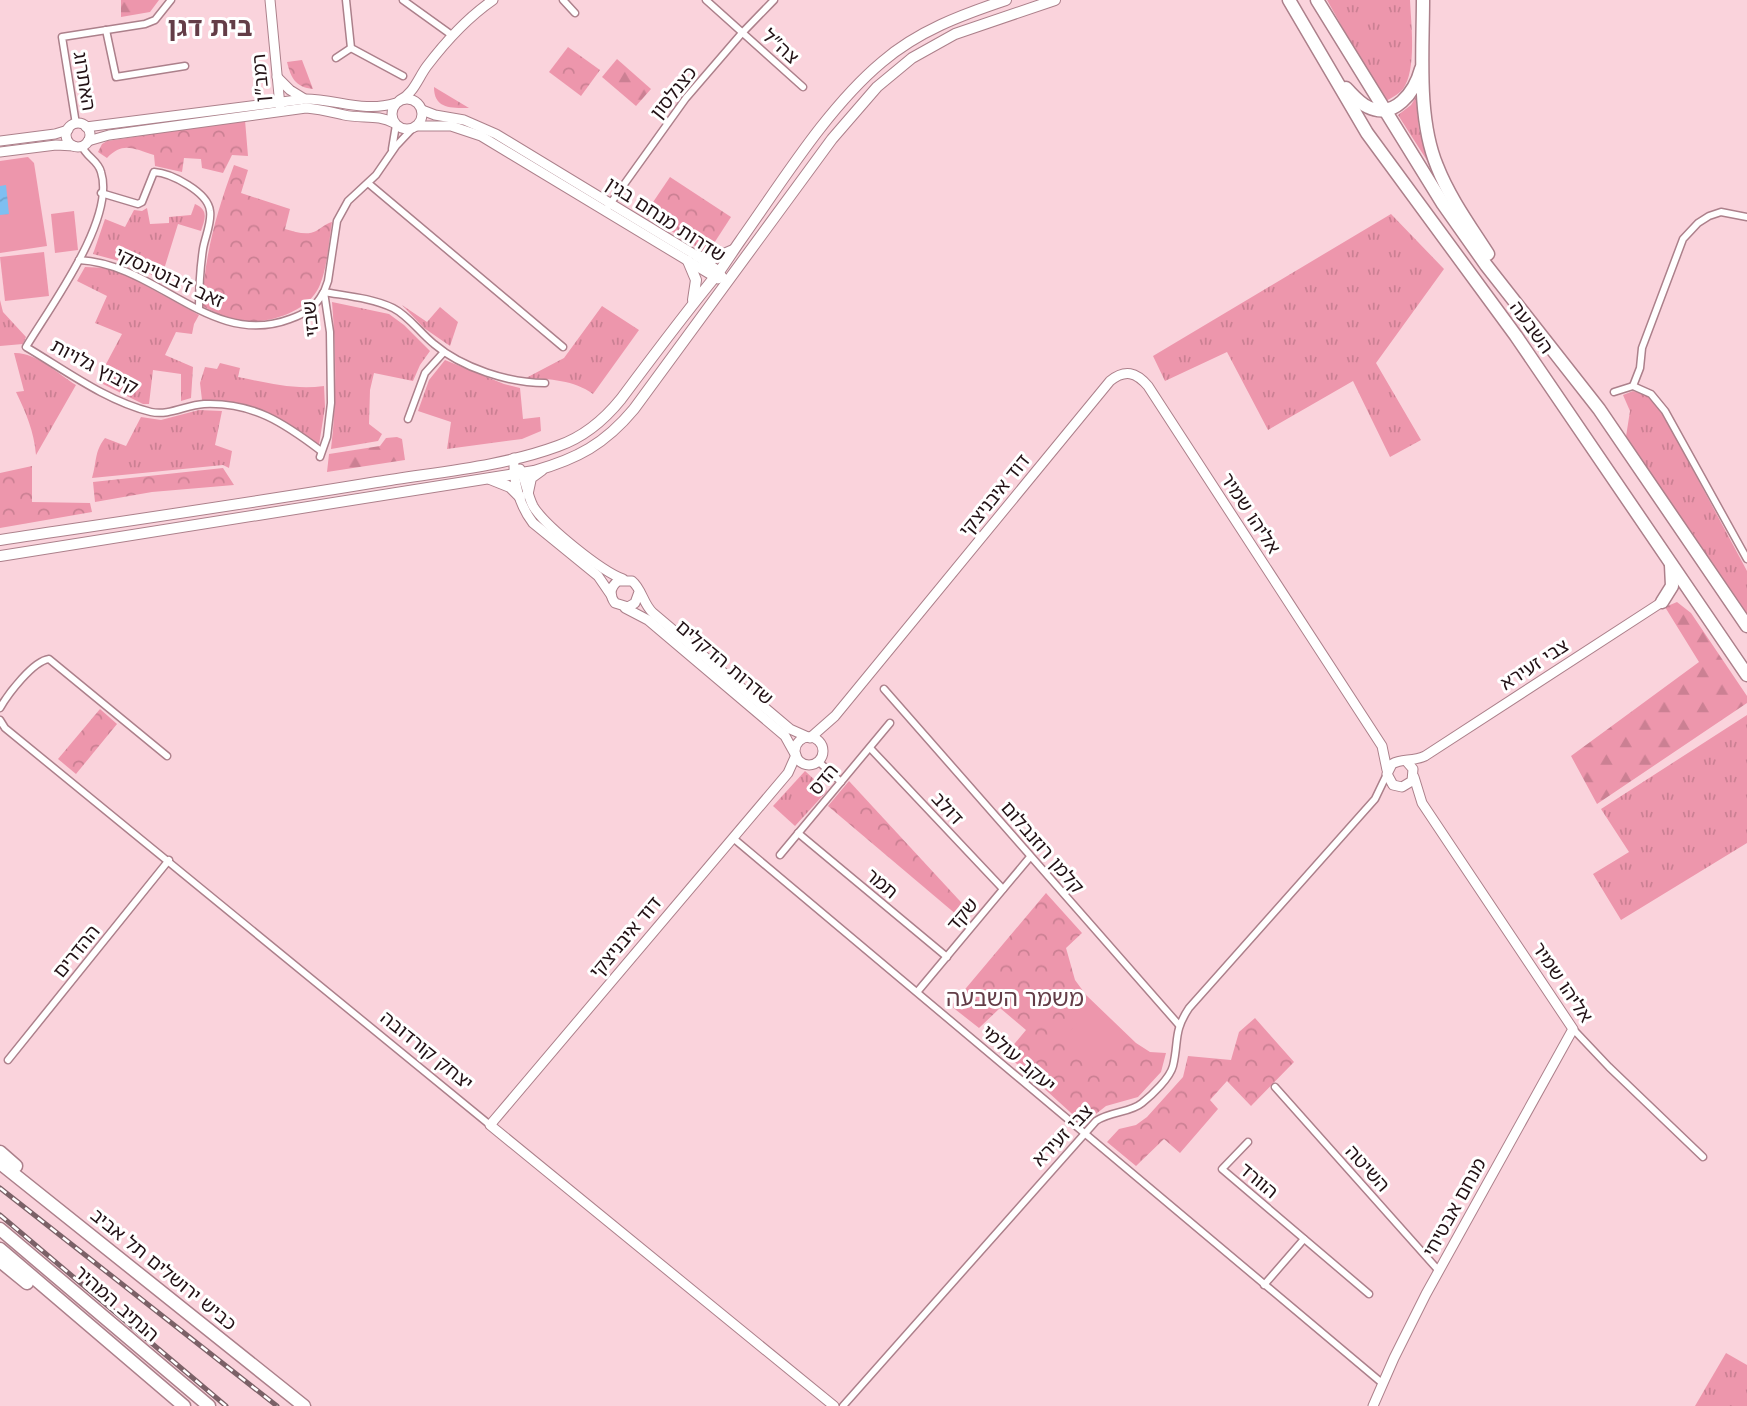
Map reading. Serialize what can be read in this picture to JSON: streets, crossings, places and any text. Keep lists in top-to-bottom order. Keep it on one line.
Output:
{"streets":{"highway":["השבעה","כביש ירושלים תל אביב","הנתיב המהיר"],"street":["צה\"ל","רמב\"ן","האתרוג","כצנלסון","שדרות מנחם בגין","זאב ז'בוטינסקי","שבזי","קיבוץ גלויות","דוד איבניצקי","אליהו שמיר","שדרות הדקלים","צבי זעירא","הדס","דולב","קלמן רוזנבלום","תמר","שקד","ההדרים","יצחק קורדובה","יעקב עולמי","השיטה","הוורד","מנחם אבטיחי"]},"crossings":[["צה\"ל","כצנלסון"],["כצנלסון","שדרות מנחם בגין"],["שדרות מנחם בגין","שבזי"],["זאב ז'בוטינסקי","שבזי"],["זאב ז'בוטינסקי","קיבוץ גלויות"],["שבזי","קיבוץ גלויות"],["דוד איבניצקי","אליהו שמיר"],["דוד איבניצקי","שדרות הדקלים"],["דוד איבניצקי","יצחק קורדובה"],["דוד איבניצקי","יעקב עולמי"],["אליהו שמיר","צבי זעירא"],["אליהו שמיר","מנחם אבטיחי"],["צבי זעירא","קלמן רוזנבלום"],["צבי זעירא","יעקב עולמי"],["הדס","דולב"],["הדס","תמר"],["דולב","שקד"],["קלמן רוזנבלום","שקד"],["תמר","שקד"],["שקד","יעקב עולמי"],["ההדרים","יצחק קורדובה"],["יעקב עולמי","מנחם אבטיחי"],["השיטה","מנחם אבטיחי"]],"districts":["בית דגן","משמר השבעה"]}
